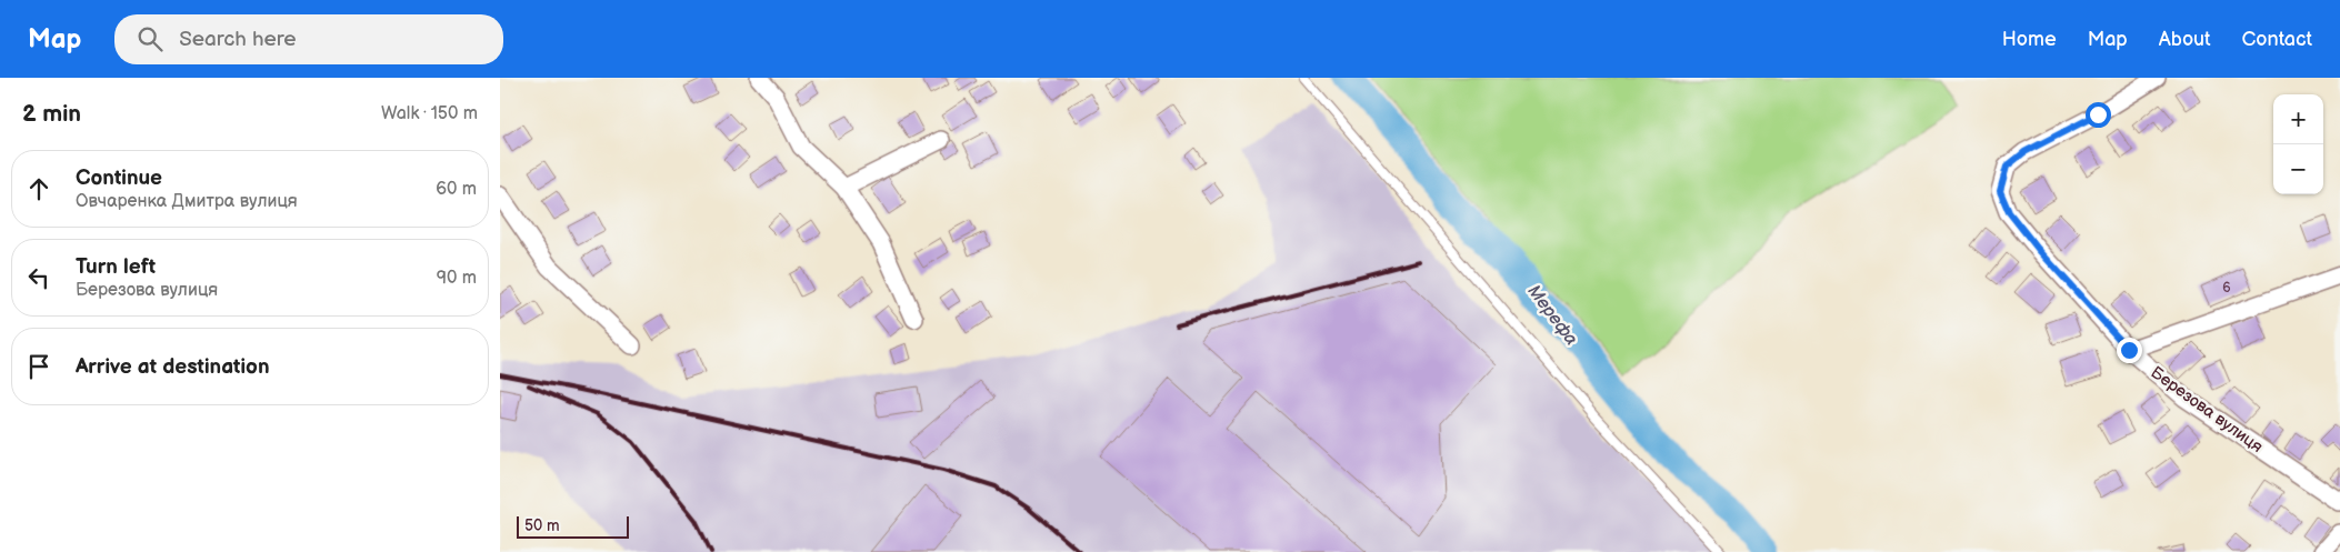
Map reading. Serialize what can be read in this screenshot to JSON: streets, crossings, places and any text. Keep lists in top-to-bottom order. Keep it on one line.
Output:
{"streets":{"street":["Березова вулиця"]},"water":["Мерефа"],"house_numbers":["6"],"scale_bar":"50 m","page":{"header":"Map","search":"Search here","nav":["Home","Map","About","Contact"],"heading":["2 min","Walk · 150 m"],"map_buttons":["+","−"],"list":[["Continue","Овчаренка Дмитра вулиця","60 m"],["Turn left","Березова вулиця","90 m"],"Arrive at destination"],"scale":"50 m"}}
